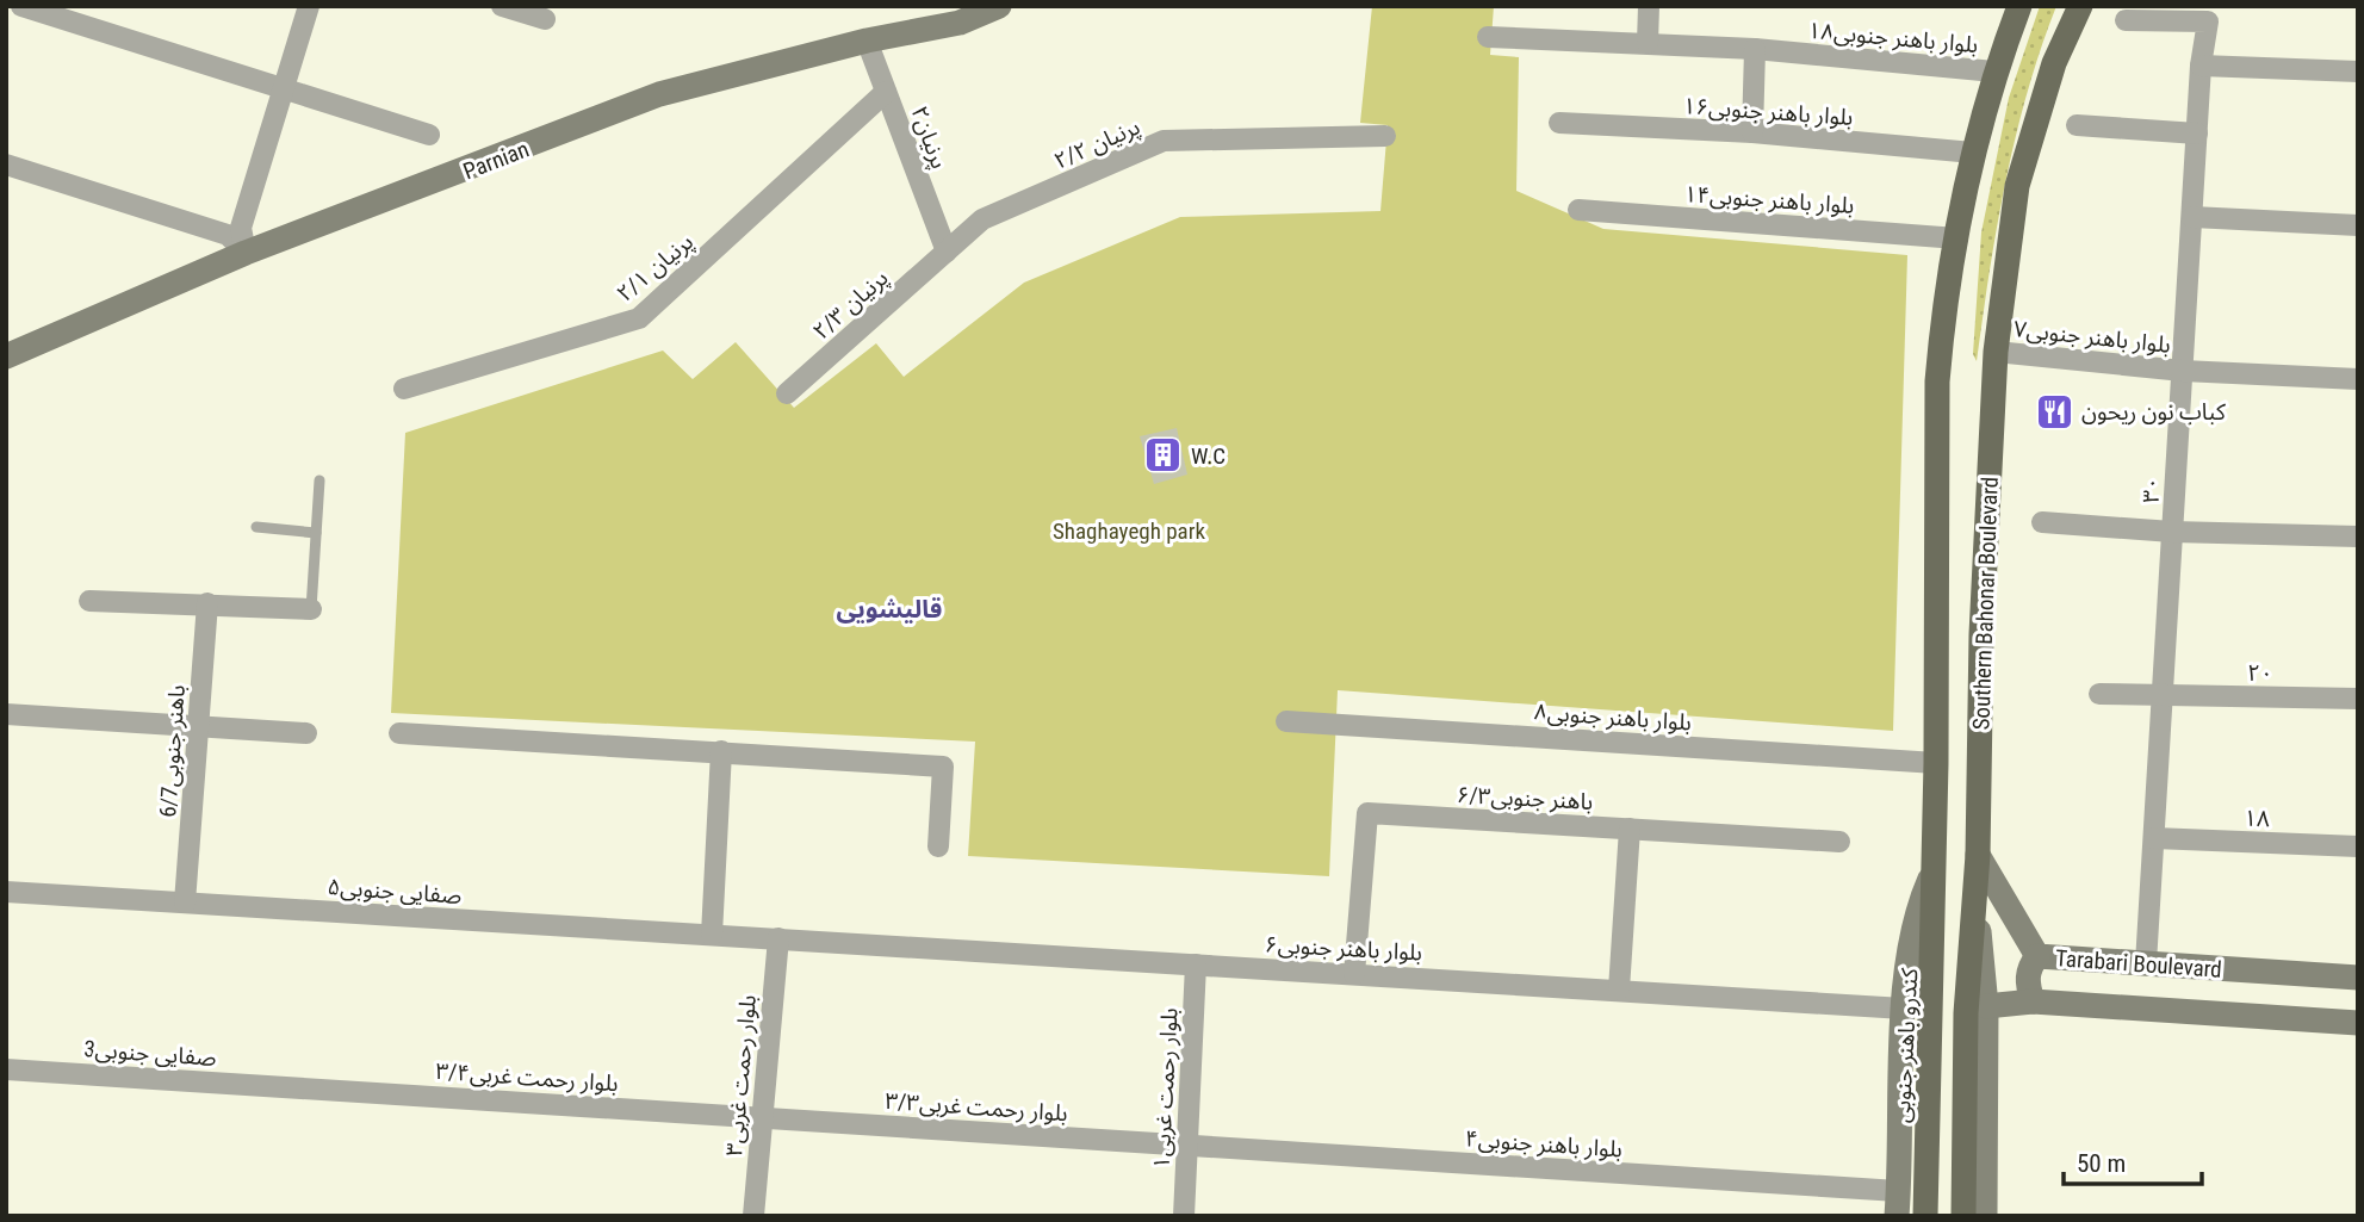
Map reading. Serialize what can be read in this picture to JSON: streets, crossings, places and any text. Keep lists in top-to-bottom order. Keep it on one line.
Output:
{"streets":{"main road":["Southern Bahonar Boulevard"],"street":["۱۸بلوار باهنر جنوبی","بلوار باهنر جنوبی۱۶","پرنیان۲","پرنیان ۲/۲","Parnian","بلوار باهنر جنوبی۱۴","پرنیان ۲/۱","پرنیان ۲/۳","بلوار باهنر جنوبی۷","۳۰","۲۰","۸بلوار باهنر جنوبی","6/7باهنر جنوبی","۶/۳باهنر جنوبی","۱۸","صفایی جنوبی۵","بلوار باهنر جنوبی۶","Tarabari Boulevard","کندرو باهنر جنوبی","3صفایی جنوبی","بلوار رحمت غربی۳","بلوار رحمت غربی۳/۴","بلوار رحمت غربی۱","بلوار رحمت غربی۳/۳","بلوار باهنر جنوبی۴"]},"crossings":[["۱۸بلوار باهنر جنوبی","Southern Bahonar Boulevard"],["بلوار باهنر جنوبی۱۶","Southern Bahonar Boulevard"],["پرنیان۲","پرنیان ۲/۲"],["پرنیان۲","Parnian"],["پرنیان۲","پرنیان ۲/۱"],["پرنیان۲","پرنیان ۲/۳"],["پرنیان ۲/۲","پرنیان ۲/۳"],["بلوار باهنر جنوبی۱۴","Southern Bahonar Boulevard"],["بلوار باهنر جنوبی۷","۳۰"],["بلوار باهنر جنوبی۷","Southern Bahonar Boulevard"],["۳۰","۲۰"],["۳۰","۱۸"],["۳۰","Tarabari Boulevard"],["Southern Bahonar Boulevard","۸بلوار باهنر جنوبی"],["Southern Bahonar Boulevard","Tarabari Boulevard"],["Southern Bahonar Boulevard","کندرو باهنر جنوبی"],["6/7باهنر جنوبی","صفایی جنوبی۵"],["۶/۳باهنر جنوبی","بلوار باهنر جنوبی۶"],["صفایی جنوبی۵","بلوار باهنر جنوبی۶"],["صفایی جنوبی۵","بلوار رحمت غربی۳"],["بلوار باهنر جنوبی۶","کندرو باهنر جنوبی"],["بلوار باهنر جنوبی۶","بلوار رحمت غربی۳"],["بلوار باهنر جنوبی۶","بلوار رحمت غربی۱"],["کندرو باهنر جنوبی","بلوار باهنر جنوبی۴"],["3صفایی جنوبی","بلوار رحمت غربی۳/۴"],["بلوار رحمت غربی۳","بلوار رحمت غربی۳/۴"],["بلوار رحمت غربی۳","بلوار رحمت غربی۳/۳"],["بلوار رحمت غربی۳/۴","بلوار رحمت غربی۳/۳"],["بلوار رحمت غربی۱","بلوار رحمت غربی۳/۳"],["بلوار رحمت غربی۱","بلوار باهنر جنوبی۴"],["بلوار رحمت غربی۳/۳","بلوار باهنر جنوبی۴"]],"districts":["قالیشویی"],"parks":["Shaghayegh park"],"places":{"restaurant":["کباب نون ریحون"],"building":["W.C"]},"scale_bar":"50 m"}
